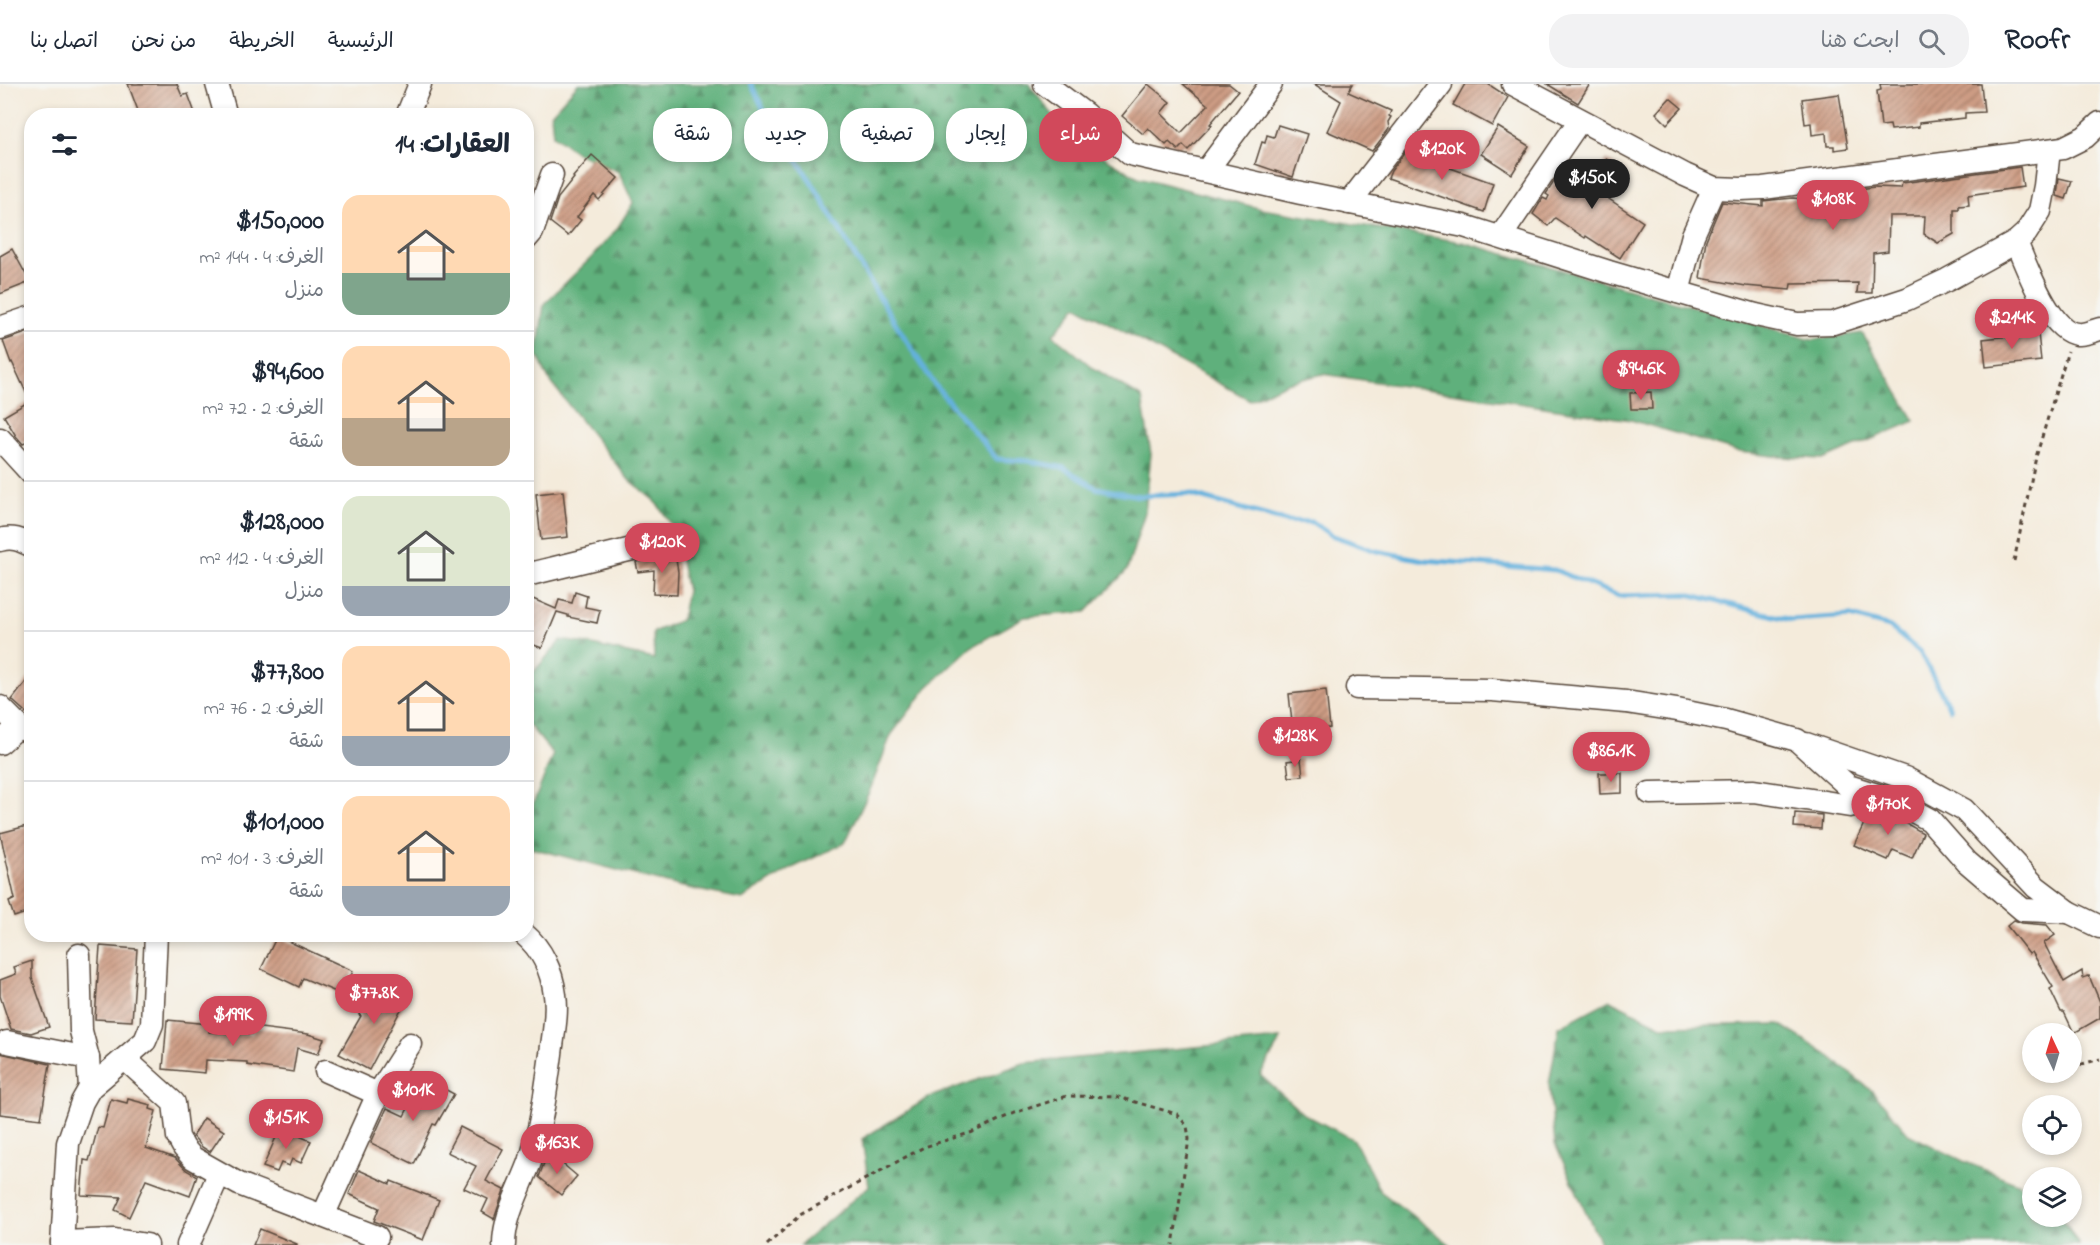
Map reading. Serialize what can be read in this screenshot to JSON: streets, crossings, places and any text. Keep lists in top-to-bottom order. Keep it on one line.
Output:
{"north":"top","page":{"header":"Roofr","search":"ابحث هنا","nav":["الرئيسية","الخريطة","من نحن","اتصل بنا"],"chip":["شراء","إيجار","تصفية","جديد","شقة"],"heading":"العقارات: 14","price":["$120K","$150K","$108K","$214K","$94.6K","$120K","$128K","$86.1K","$170K","$77.8K","$199K","$101K","$151K","$163K"],"list":[{"name":"$150,000","note":"الغرف: 4 · 144 m² · منزل"},{"name":"$94,600","note":"الغرف: 2 · 72 m² · شقة"},{"name":"$128,000","note":"الغرف: 4 · 112 m² · منزل"},{"name":"$77,800","note":"الغرف: 2 · 76 m² · شقة"},{"name":"$101,000","note":"الغرف: 3 · 101 m² · شقة"}]}}
